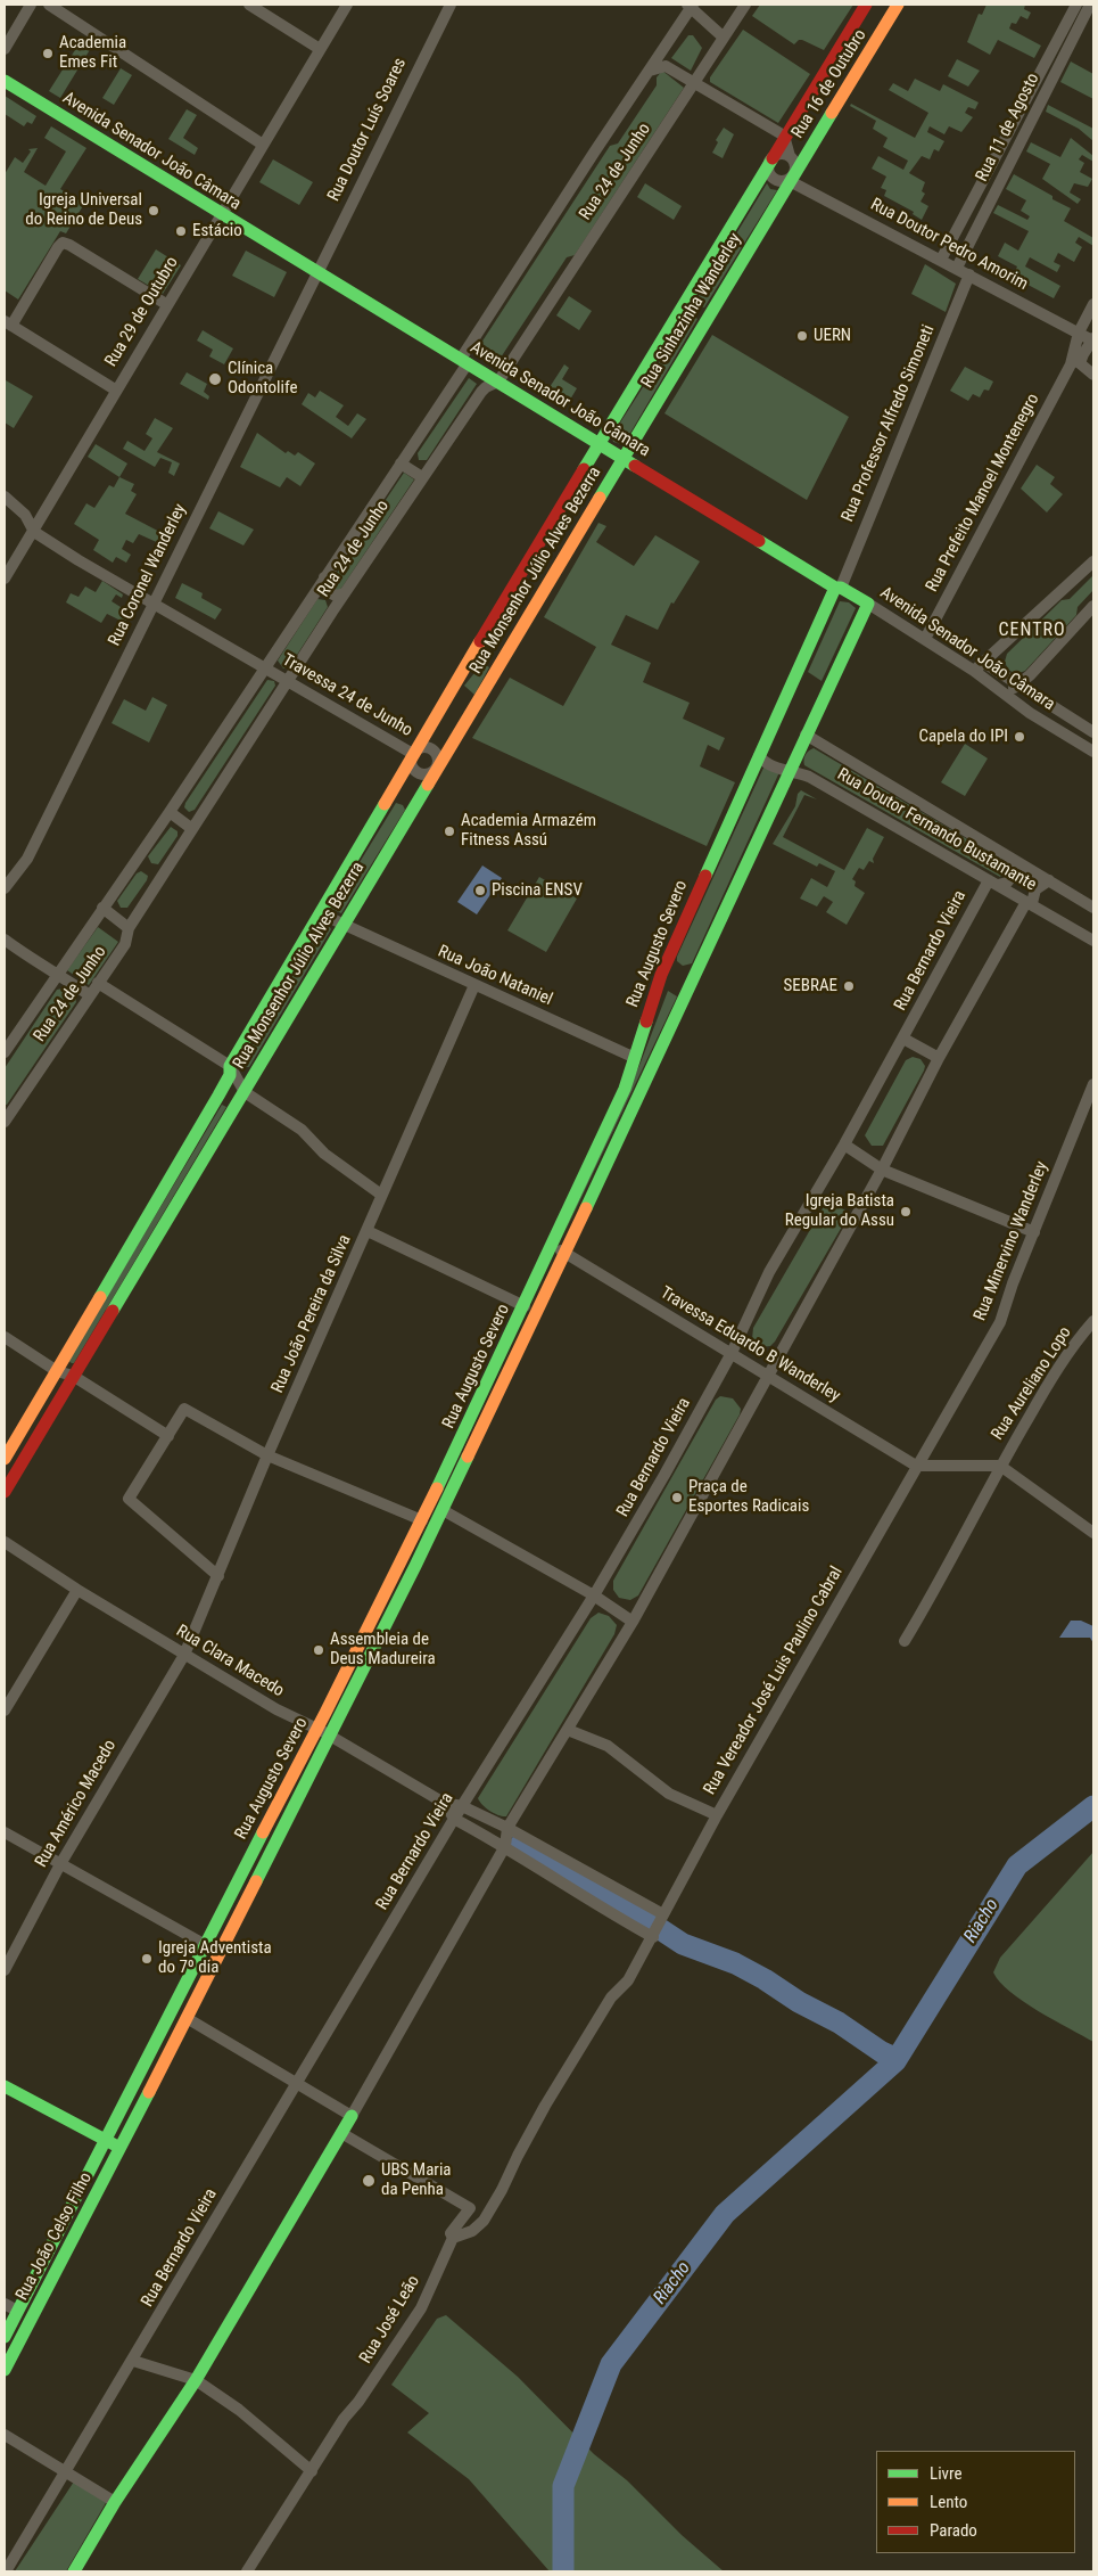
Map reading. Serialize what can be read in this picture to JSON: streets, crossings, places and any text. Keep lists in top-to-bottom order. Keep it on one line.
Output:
{"streets":{"main road":["Rua 16 de Outubro","Avenida Senador João Câmara","Rua Sinhazinha Wanderley","Rua Monsenhor Júlio Alves Bezerra","Rua Augusto Severo","Rua João Celso Filho"],"street":["Rua 11 de Agosto","Rua Doutor Luís Soares","Rua 24 de Junho","Rua Doutor Pedro Amorim","Rua 29 de Outubro","Rua Professor Alfredo Simoneti","Rua Prefeito Manoel Montenegro","Rua Coronel Wanderley","Travessa 24 de Junho","Rua Doutor Fernando Bustamante","Rua Bernardo Vieira","Rua João Nataniel","Rua Minervino Wanderley","Rua João Pereira da Silva","Travessa Eduardo B Wanderley","Rua Aureliano Lopo","Rua Clara Macedo","Rua Vereador José Luis Paulino Cabral","Rua Américo Macedo","Rua José Leão"]},"crossings":[["Rua 16 de Outubro","Rua Doutor Pedro Amorim"],["Rua 16 de Outubro","Rua Sinhazinha Wanderley"],["Rua 11 de Agosto","Rua Doutor Pedro Amorim"],["Rua Doutor Luís Soares","Avenida Senador João Câmara"],["Rua Doutor Luís Soares","Rua Coronel Wanderley"],["Avenida Senador João Câmara","Rua 24 de Junho"],["Avenida Senador João Câmara","Rua Sinhazinha Wanderley"],["Avenida Senador João Câmara","Rua 29 de Outubro"],["Avenida Senador João Câmara","Rua Professor Alfredo Simoneti"],["Avenida Senador João Câmara","Rua Prefeito Manoel Montenegro"],["Avenida Senador João Câmara","Rua Monsenhor Júlio Alves Bezerra"],["Avenida Senador João Câmara","Rua Coronel Wanderley"],["Avenida Senador João Câmara","Rua Augusto Severo"],["Rua 24 de Junho","Travessa 24 de Junho"],["Rua Doutor Pedro Amorim","Rua Sinhazinha Wanderley"],["Rua Doutor Pedro Amorim","Rua Professor Alfredo Simoneti"],["Rua Doutor Pedro Amorim","Rua Prefeito Manoel Montenegro"],["Rua Sinhazinha Wanderley","Rua Monsenhor Júlio Alves Bezerra"],["Rua 29 de Outubro","Travessa 24 de Junho"],["Rua Professor Alfredo Simoneti","Rua Augusto Severo"],["Rua Monsenhor Júlio Alves Bezerra","Travessa 24 de Junho"],["Rua Monsenhor Júlio Alves Bezerra","Rua João Nataniel"],["Rua Coronel Wanderley","Travessa 24 de Junho"],["Rua Doutor Fernando Bustamante","Rua Augusto Severo"],["Rua Doutor Fernando Bustamante","Rua Bernardo Vieira"],["Rua Augusto Severo","Rua João Nataniel"],["Rua Augusto Severo","Travessa Eduardo B Wanderley"],["Rua Augusto Severo","Rua Clara Macedo"],["Rua Augusto Severo","Rua João Celso Filho"],["Rua Bernardo Vieira","Travessa Eduardo B Wanderley"],["Rua Bernardo Vieira","Rua Clara Macedo"],["Rua João Nataniel","Rua João Pereira da Silva"],["Rua Minervino Wanderley","Travessa Eduardo B Wanderley"],["Rua Minervino Wanderley","Rua Vereador José Luis Paulino Cabral"],["Rua João Pereira da Silva","Rua Clara Macedo"],["Rua João Pereira da Silva","Rua Américo Macedo"],["Travessa Eduardo B Wanderley","Rua Vereador José Luis Paulino Cabral"],["Rua Clara Macedo","Rua Vereador José Luis Paulino Cabral"],["Rua Clara Macedo","Rua Américo Macedo"]],"districts":["CENTRO"],"water":["Riacho"],"places":["Academia Emes Fit","Igreja Universal do Reino de Deus","Estácio","UERN","Clínica Odontolife","Capela do IPI","Academia Armazém Fitness Assú","Piscina ENSV","SEBRAE","Igreja Batista Regular do Assu","Praça de Esportes Radicais","Assembleia de Deus Madureira","Igreja Adventista do 7º dia","UBS Maria da Penha"],"legend":["Livre","Lento","Parado"]}
